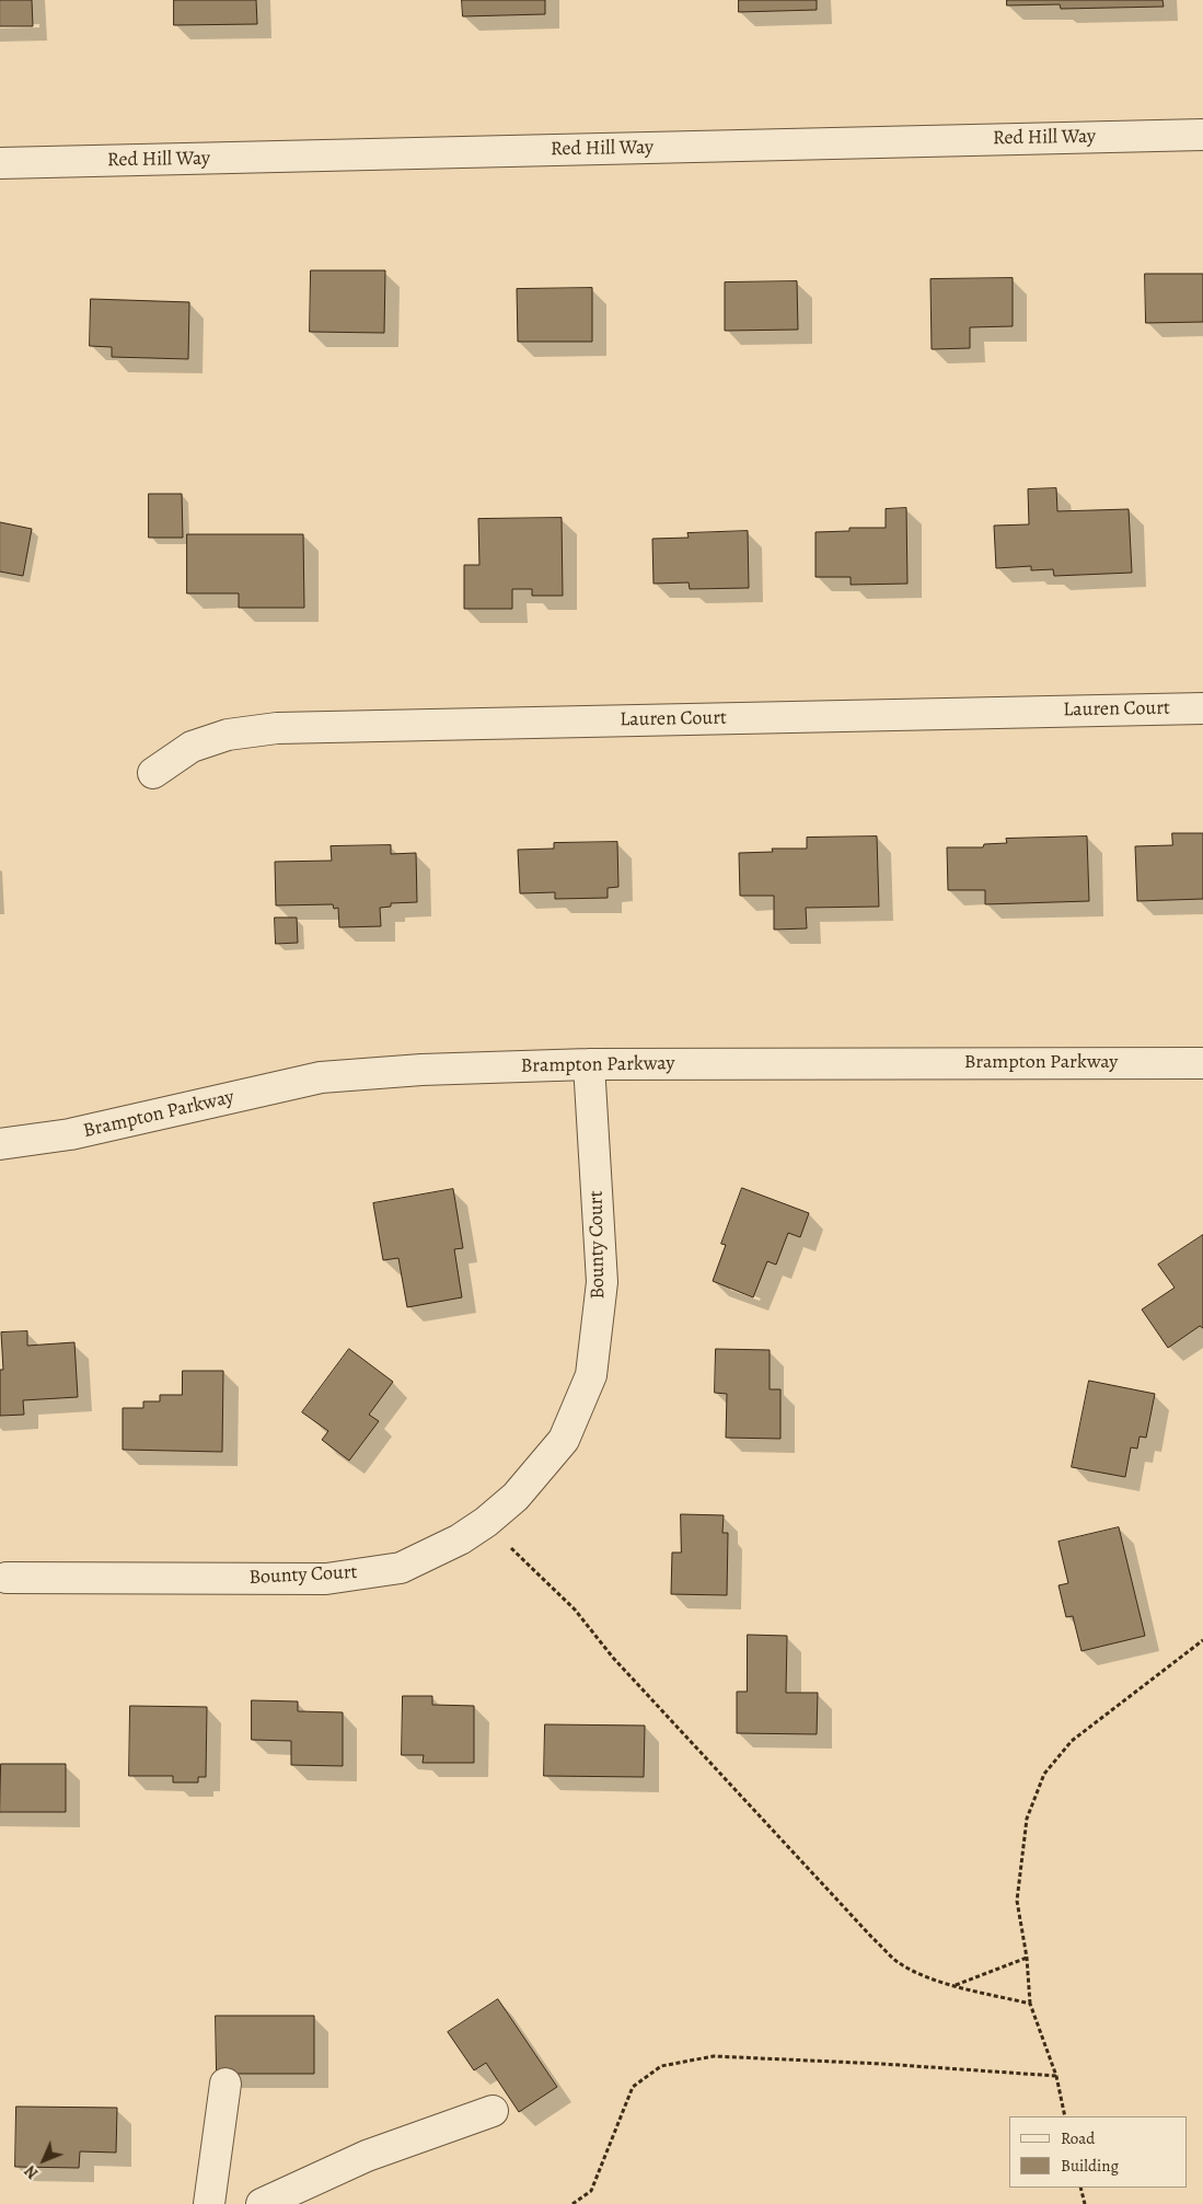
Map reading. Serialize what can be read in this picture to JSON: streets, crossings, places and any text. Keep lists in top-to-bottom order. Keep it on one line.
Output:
{"streets":{"street":["Red Hill Way","Lauren Court","Brampton Parkway","Bounty Court"]},"crossings":[["Brampton Parkway","Bounty Court"]],"legend":["Road","Building"],"north":"bottom left"}
